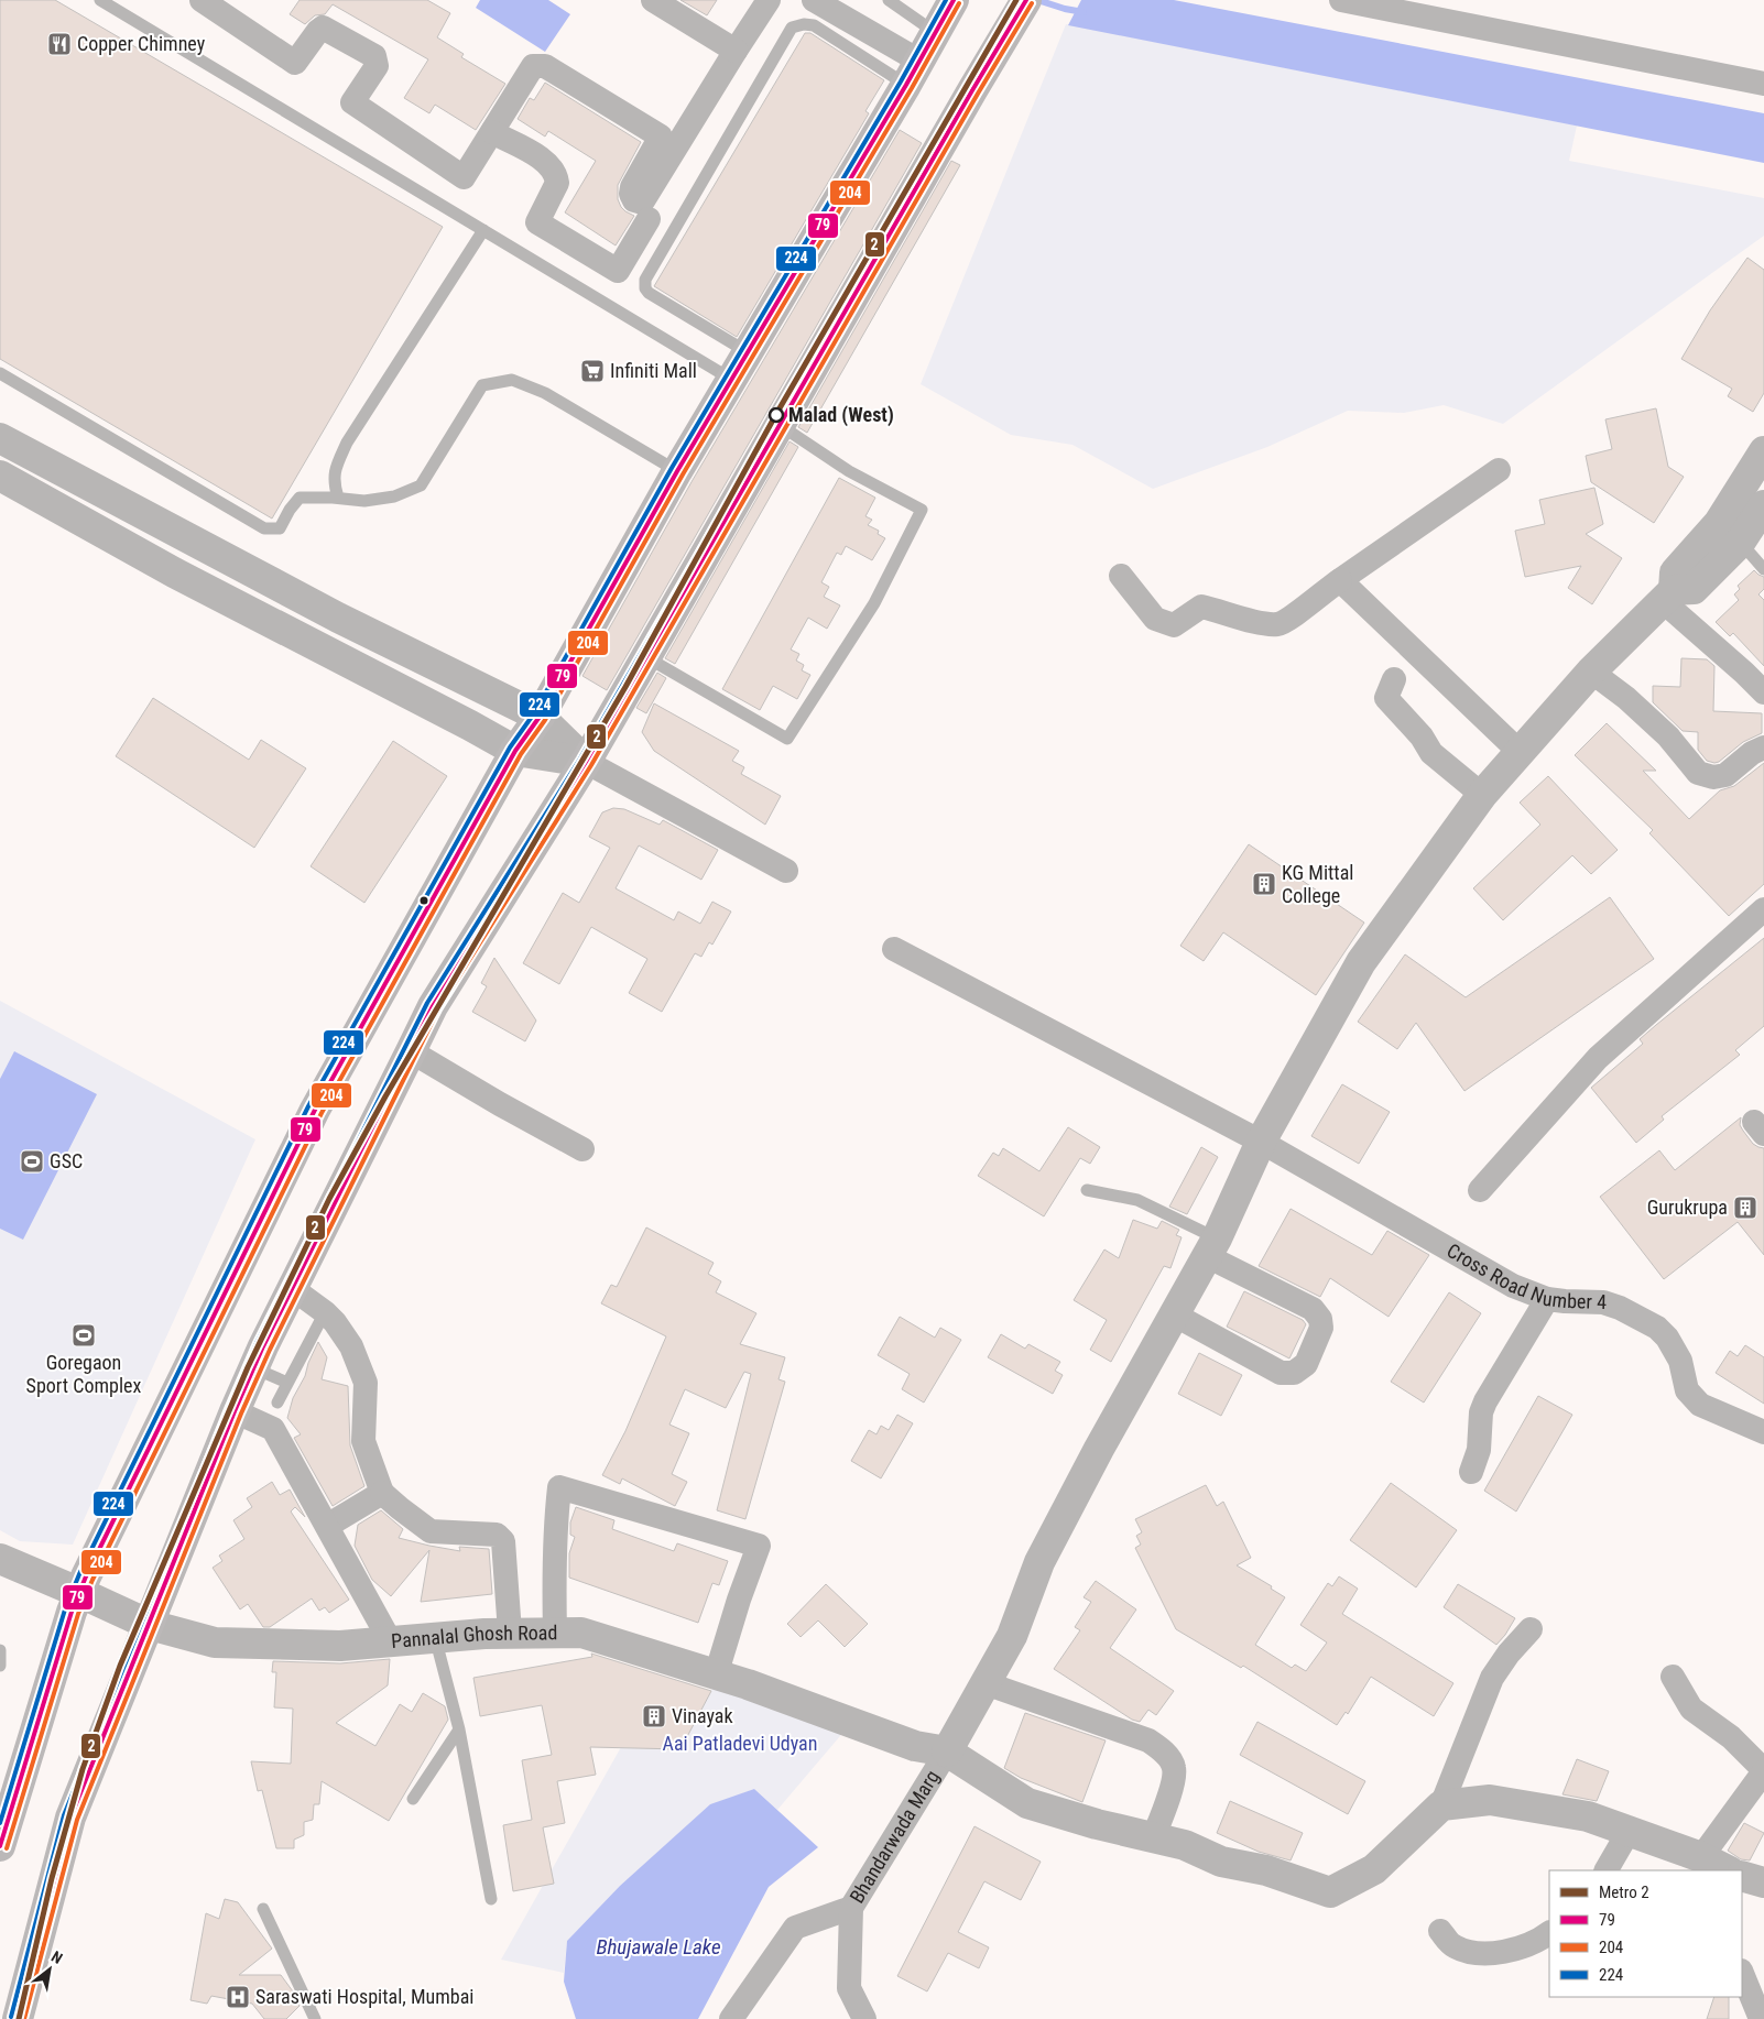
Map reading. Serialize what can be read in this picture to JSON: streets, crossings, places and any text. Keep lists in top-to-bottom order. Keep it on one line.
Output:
{"streets":{"street":["Cross Road Number 4","Pannalal Ghosh Road","Bhandarwada Marg"]},"crossings":[["Pannalal Ghosh Road","Bhandarwada Marg"]],"water":["Bhujawale Lake"],"parks":["Aai Patladevi Udyan"],"places":{"restaurant":["Copper Chimney"],"supermarket":["Infiniti Mall"],"other":["Malad (West)"],"building":["KG Mittal College","Gurukrupa","Vinayak"],"sports":["GSC","Goregaon Sport Complex"],"hospital":["Saraswati Hospital, Mumbai"]},"lines":["metro line 2","transit line 79","transit line 224","transit line 204"],"legend":["Metro 2","79","204","224"],"north":"top right"}
